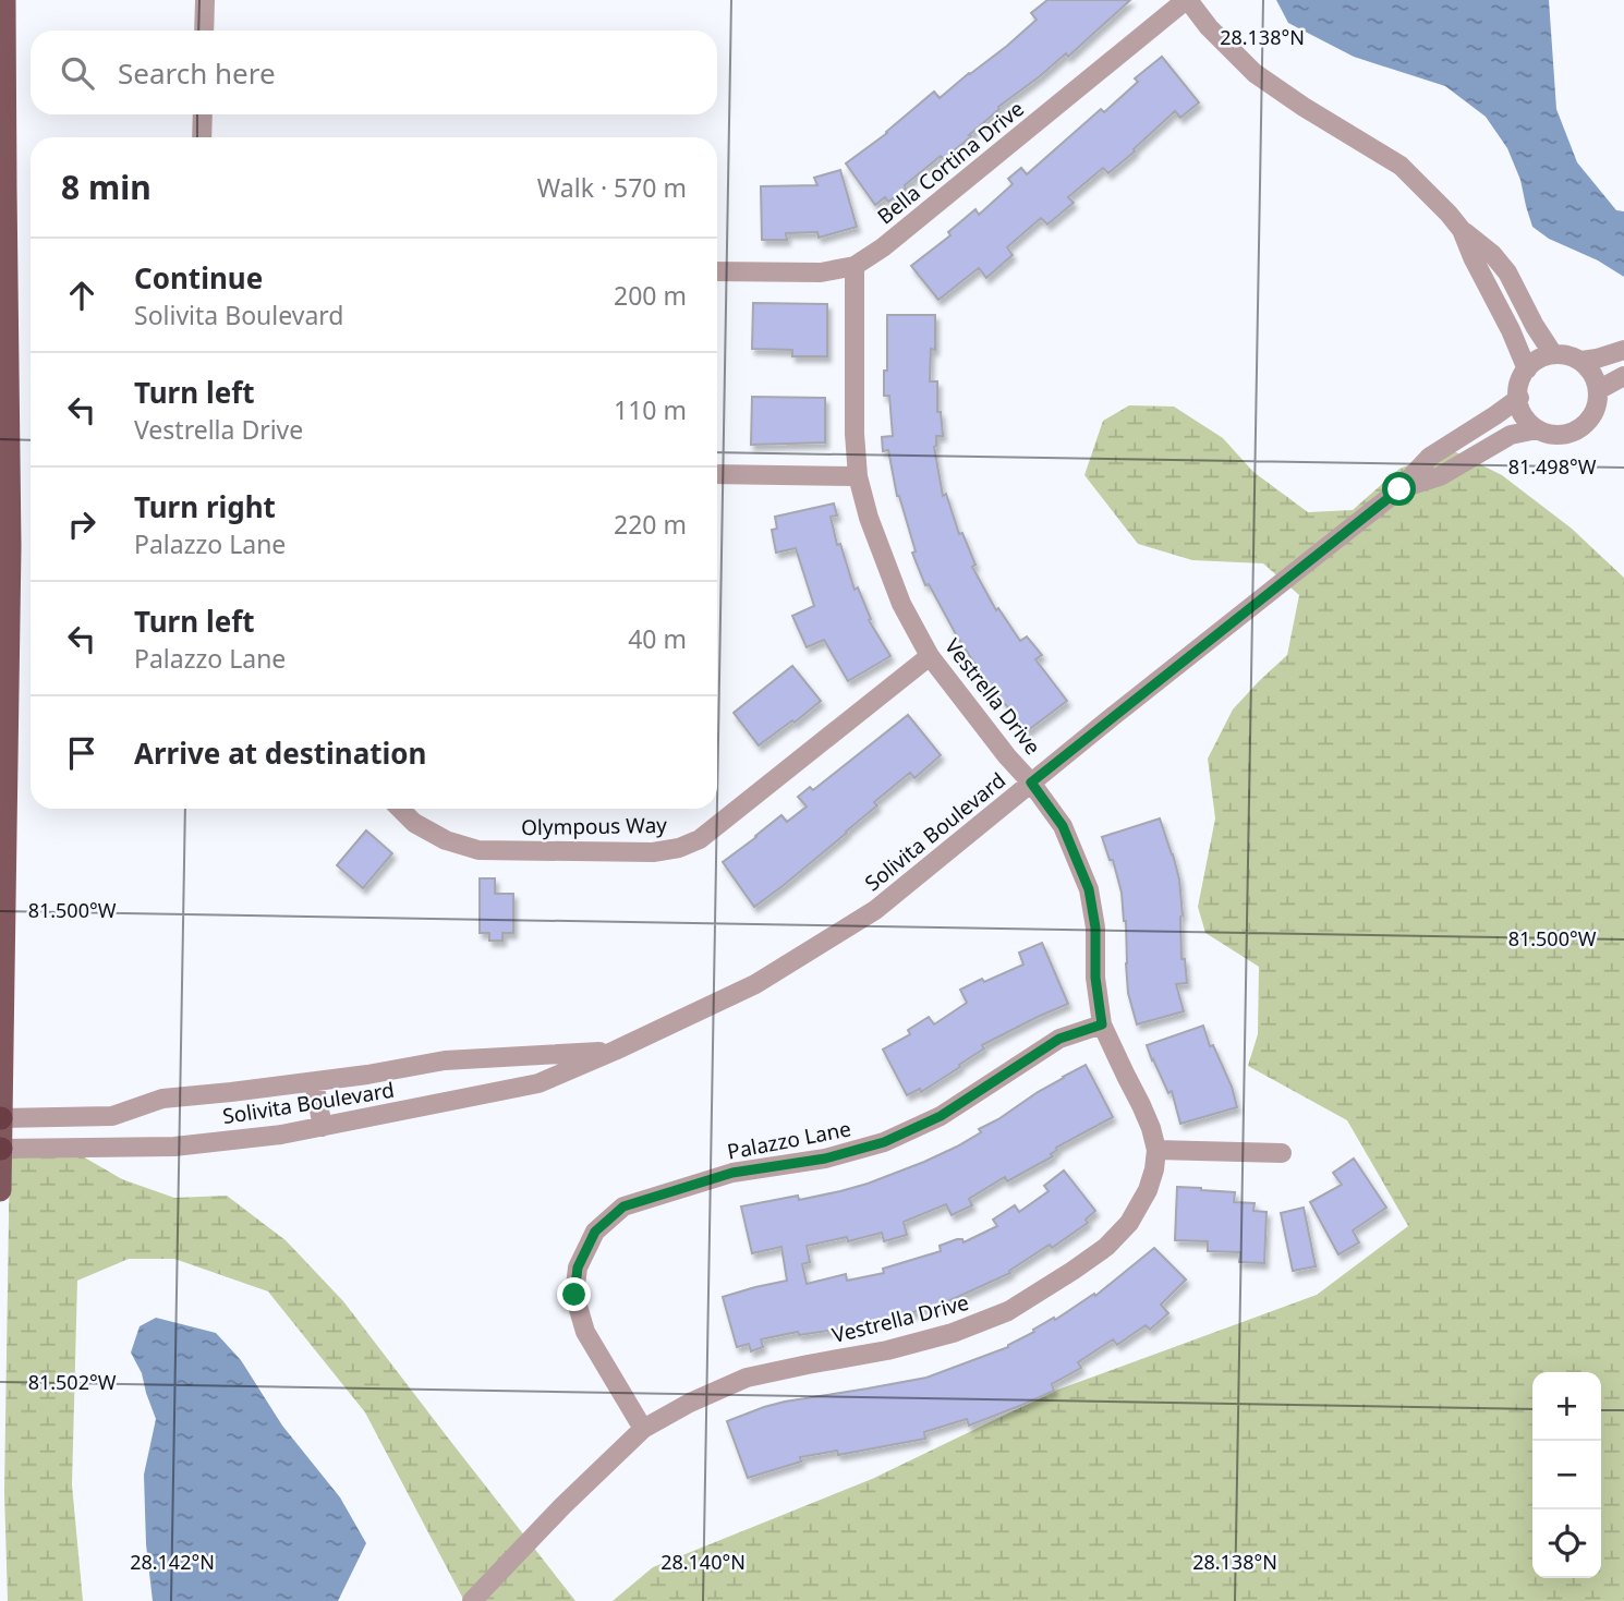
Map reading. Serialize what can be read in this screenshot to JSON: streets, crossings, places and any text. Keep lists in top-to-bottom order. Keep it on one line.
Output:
{"streets":{"street":["Bella Cortina Drive","Vestrella Drive","Olympous Way","Solivita Boulevard","Palazzo Lane"]},"crossings":[["Bella Cortina Drive","Vestrella Drive"],["Vestrella Drive","Olympous Way"],["Vestrella Drive","Solivita Boulevard"],["Vestrella Drive","Palazzo Lane"]],"page":{"search":"Search here","heading":["8 min","Walk · 570 m"],"list":[["Continue","Solivita Boulevard","200 m"],["Turn left","Vestrella Drive","110 m"],["Turn right","Palazzo Lane","220 m"],["Turn left","Palazzo Lane","40 m"],"Arrive at destination"],"map_buttons":["+","−"]},"coordinates":["28.138°N","81.498°W","81.500°W","81.502°W","28.142°N","28.140°N"]}
